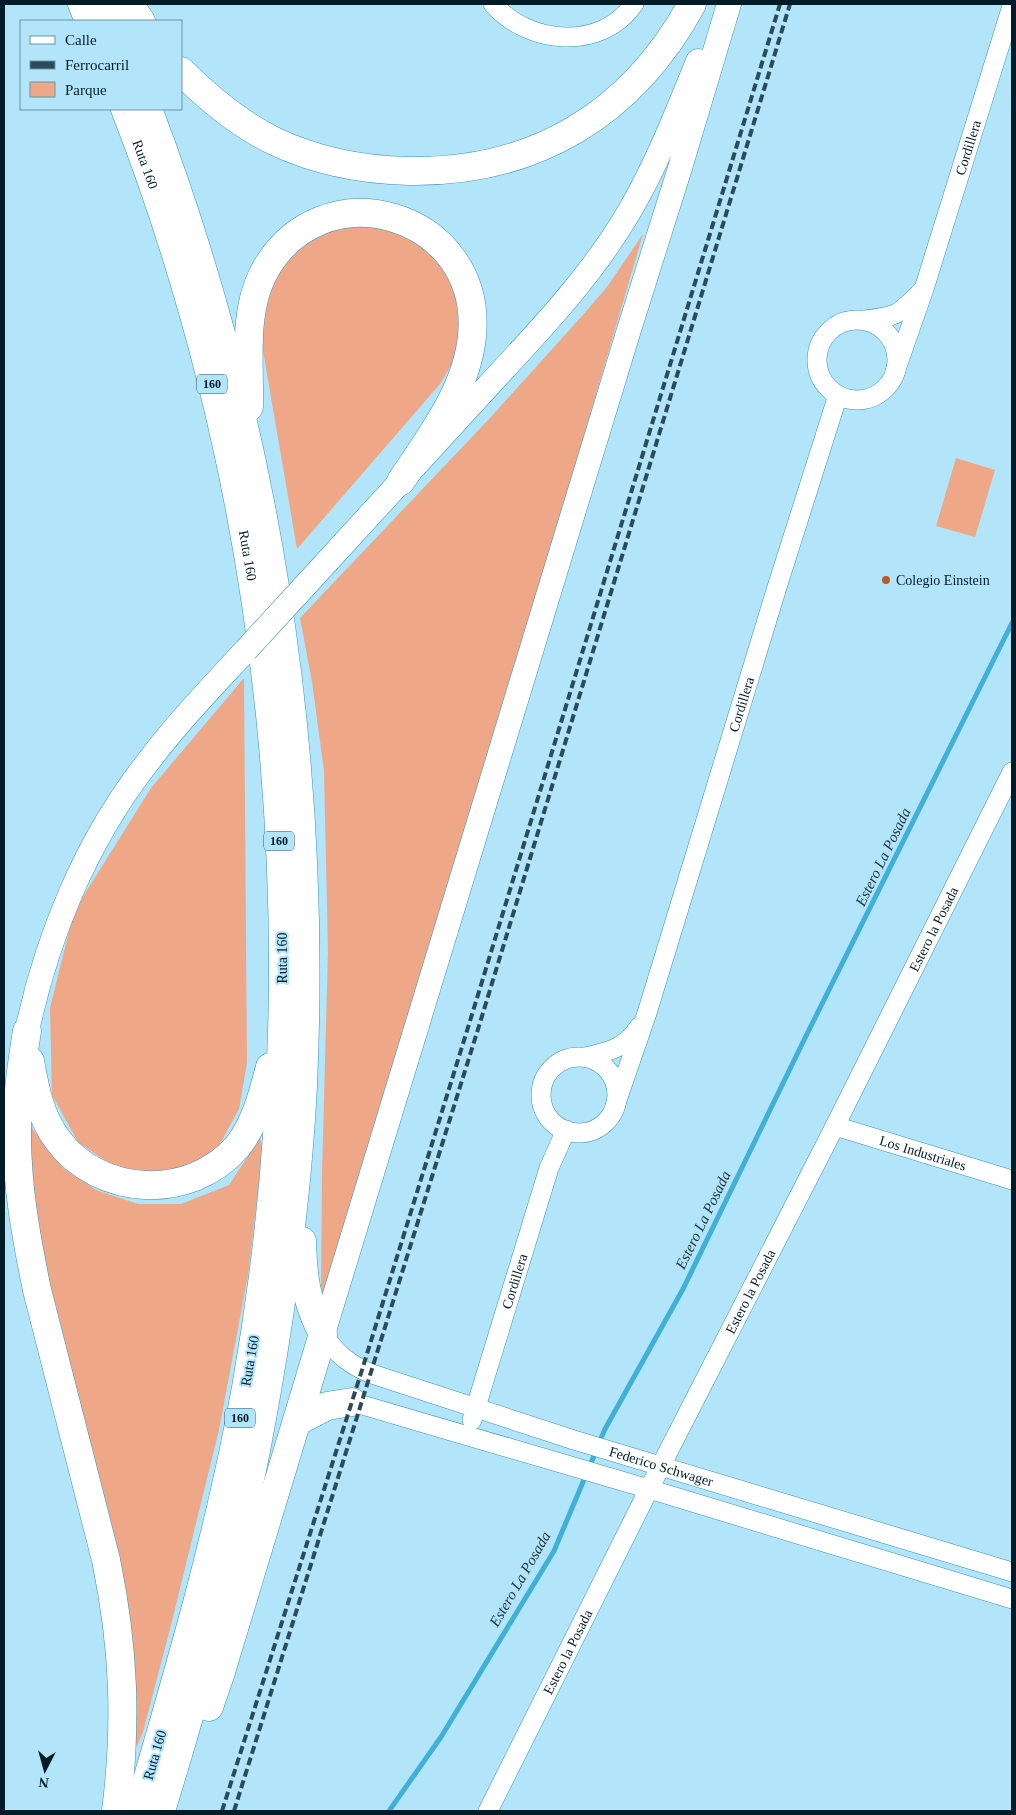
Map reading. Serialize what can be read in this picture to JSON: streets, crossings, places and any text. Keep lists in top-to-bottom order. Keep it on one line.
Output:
{"streets":{"highway":["Ruta 160","160"],"street":["Cordillera","Estero la Posada","Los Industriales","Federico Schwager"]},"crossings":[["Cordillera","Federico Schwager"],["Estero la Posada","Los Industriales"],["Estero la Posada","Federico Schwager"]],"water":["Estero La Posada"],"places":["Colegio Einstein"],"legend":["Calle","Ferrocarril","Parque"],"north":"bottom"}
